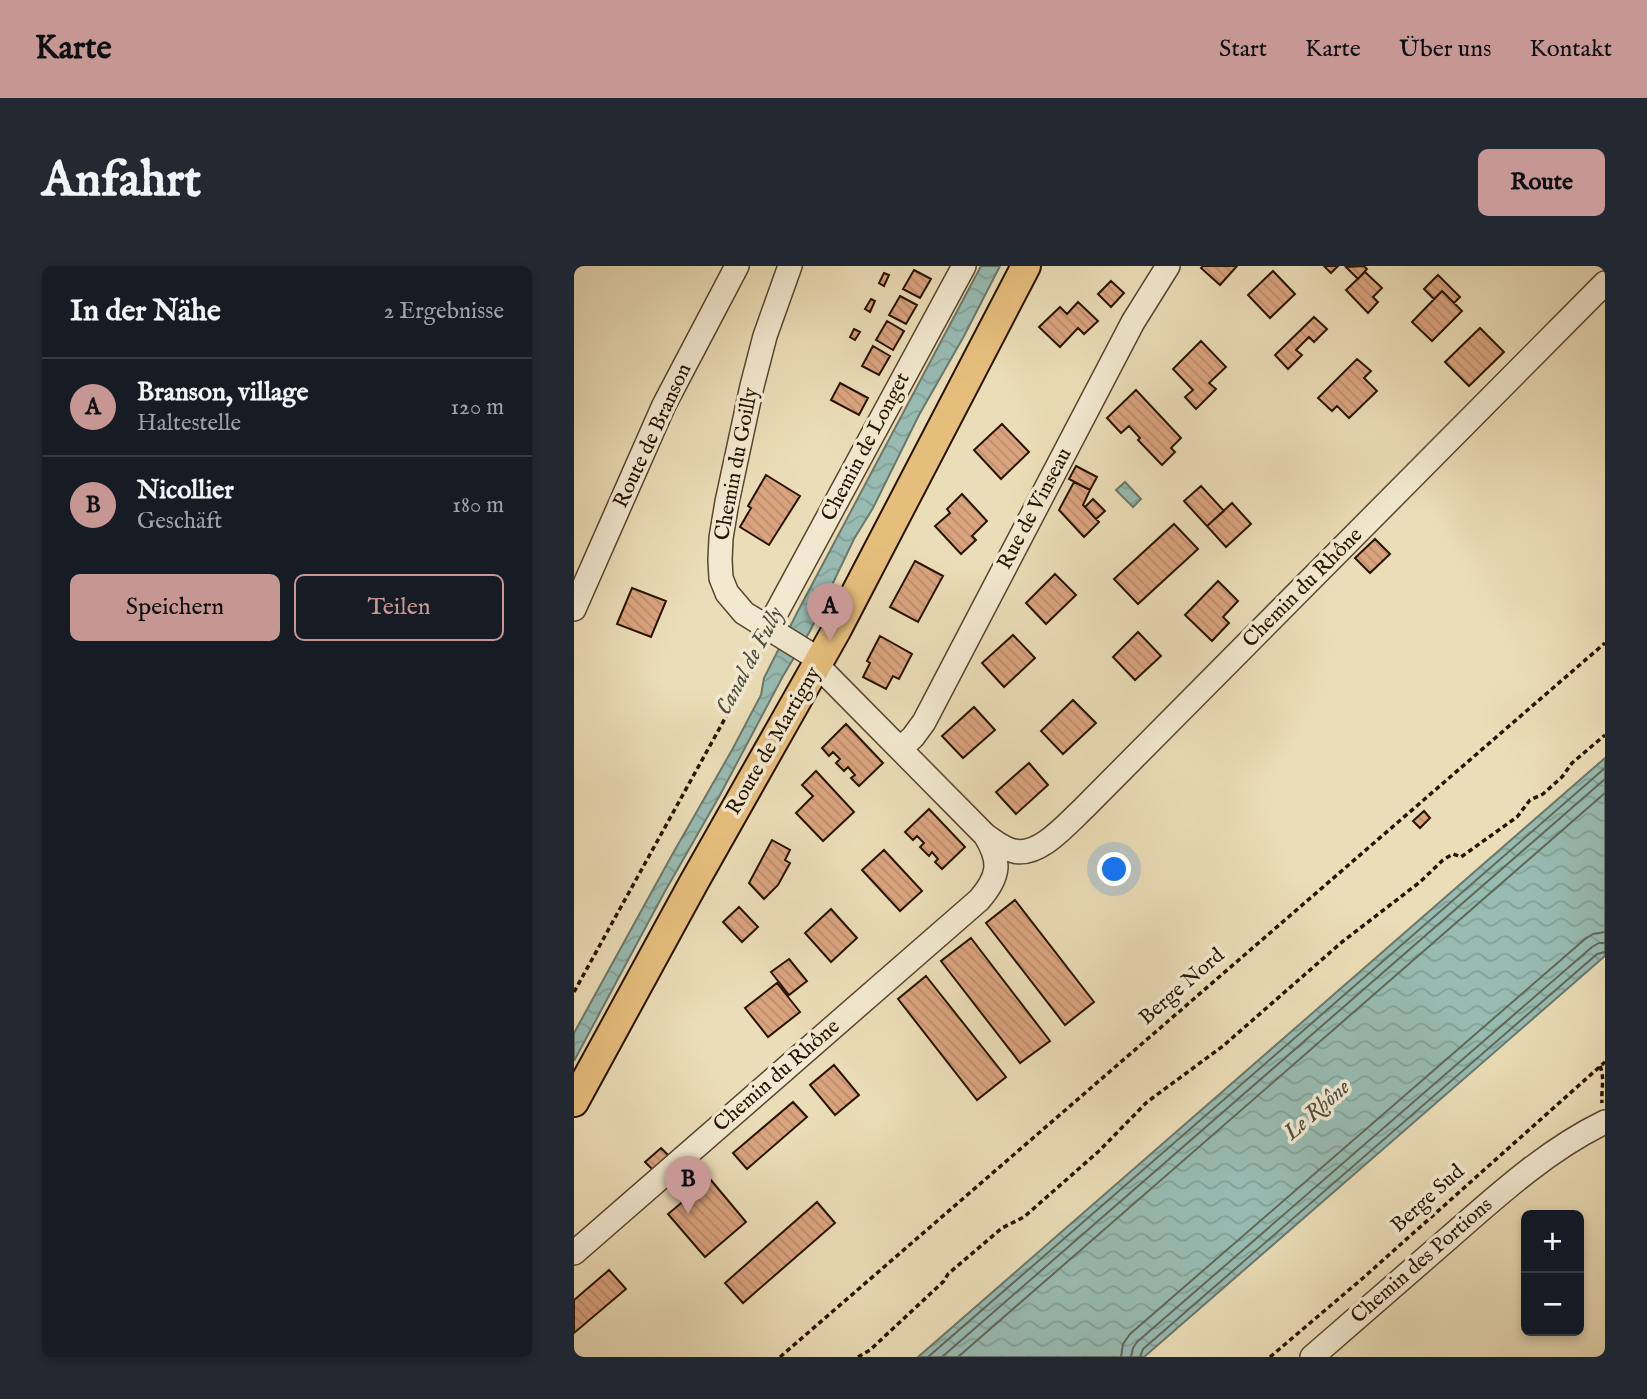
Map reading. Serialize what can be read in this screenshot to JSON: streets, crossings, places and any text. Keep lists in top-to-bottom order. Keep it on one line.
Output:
{"streets":{"main road":["Route de Martigny"],"street":["Route de Branson","Chemin de Longet","Chemin du Goilly","Rue de Vinseau","Chemin du Rhône","Chemin des Portions"],"path":["Berge Nord","Berge Sud"]},"crossings":[["Chemin de Longet","Chemin du Goilly"],["Chemin du Goilly","Rue de Vinseau"],["Chemin du Goilly","Chemin du Rhône"],["Chemin du Goilly","Route de Martigny"]],"water":["Canal de Fully","Le Rhône"],"page":{"header":"Karte","nav":["Start","Karte","Über uns","Kontakt"],"buttons":["Route",["Speichern","Teilen"]],"title":"Anfahrt","heading":["In der Nähe","2 Ergebnisse"],"list":[{"mark":"A","name":"Branson, village","note":"Haltestelle","value":"120 m"},{"mark":"B","name":"Nicollier","note":"Geschäft","value":"180 m"}],"pins":["A","B"],"map_buttons":["+","−"]}}
